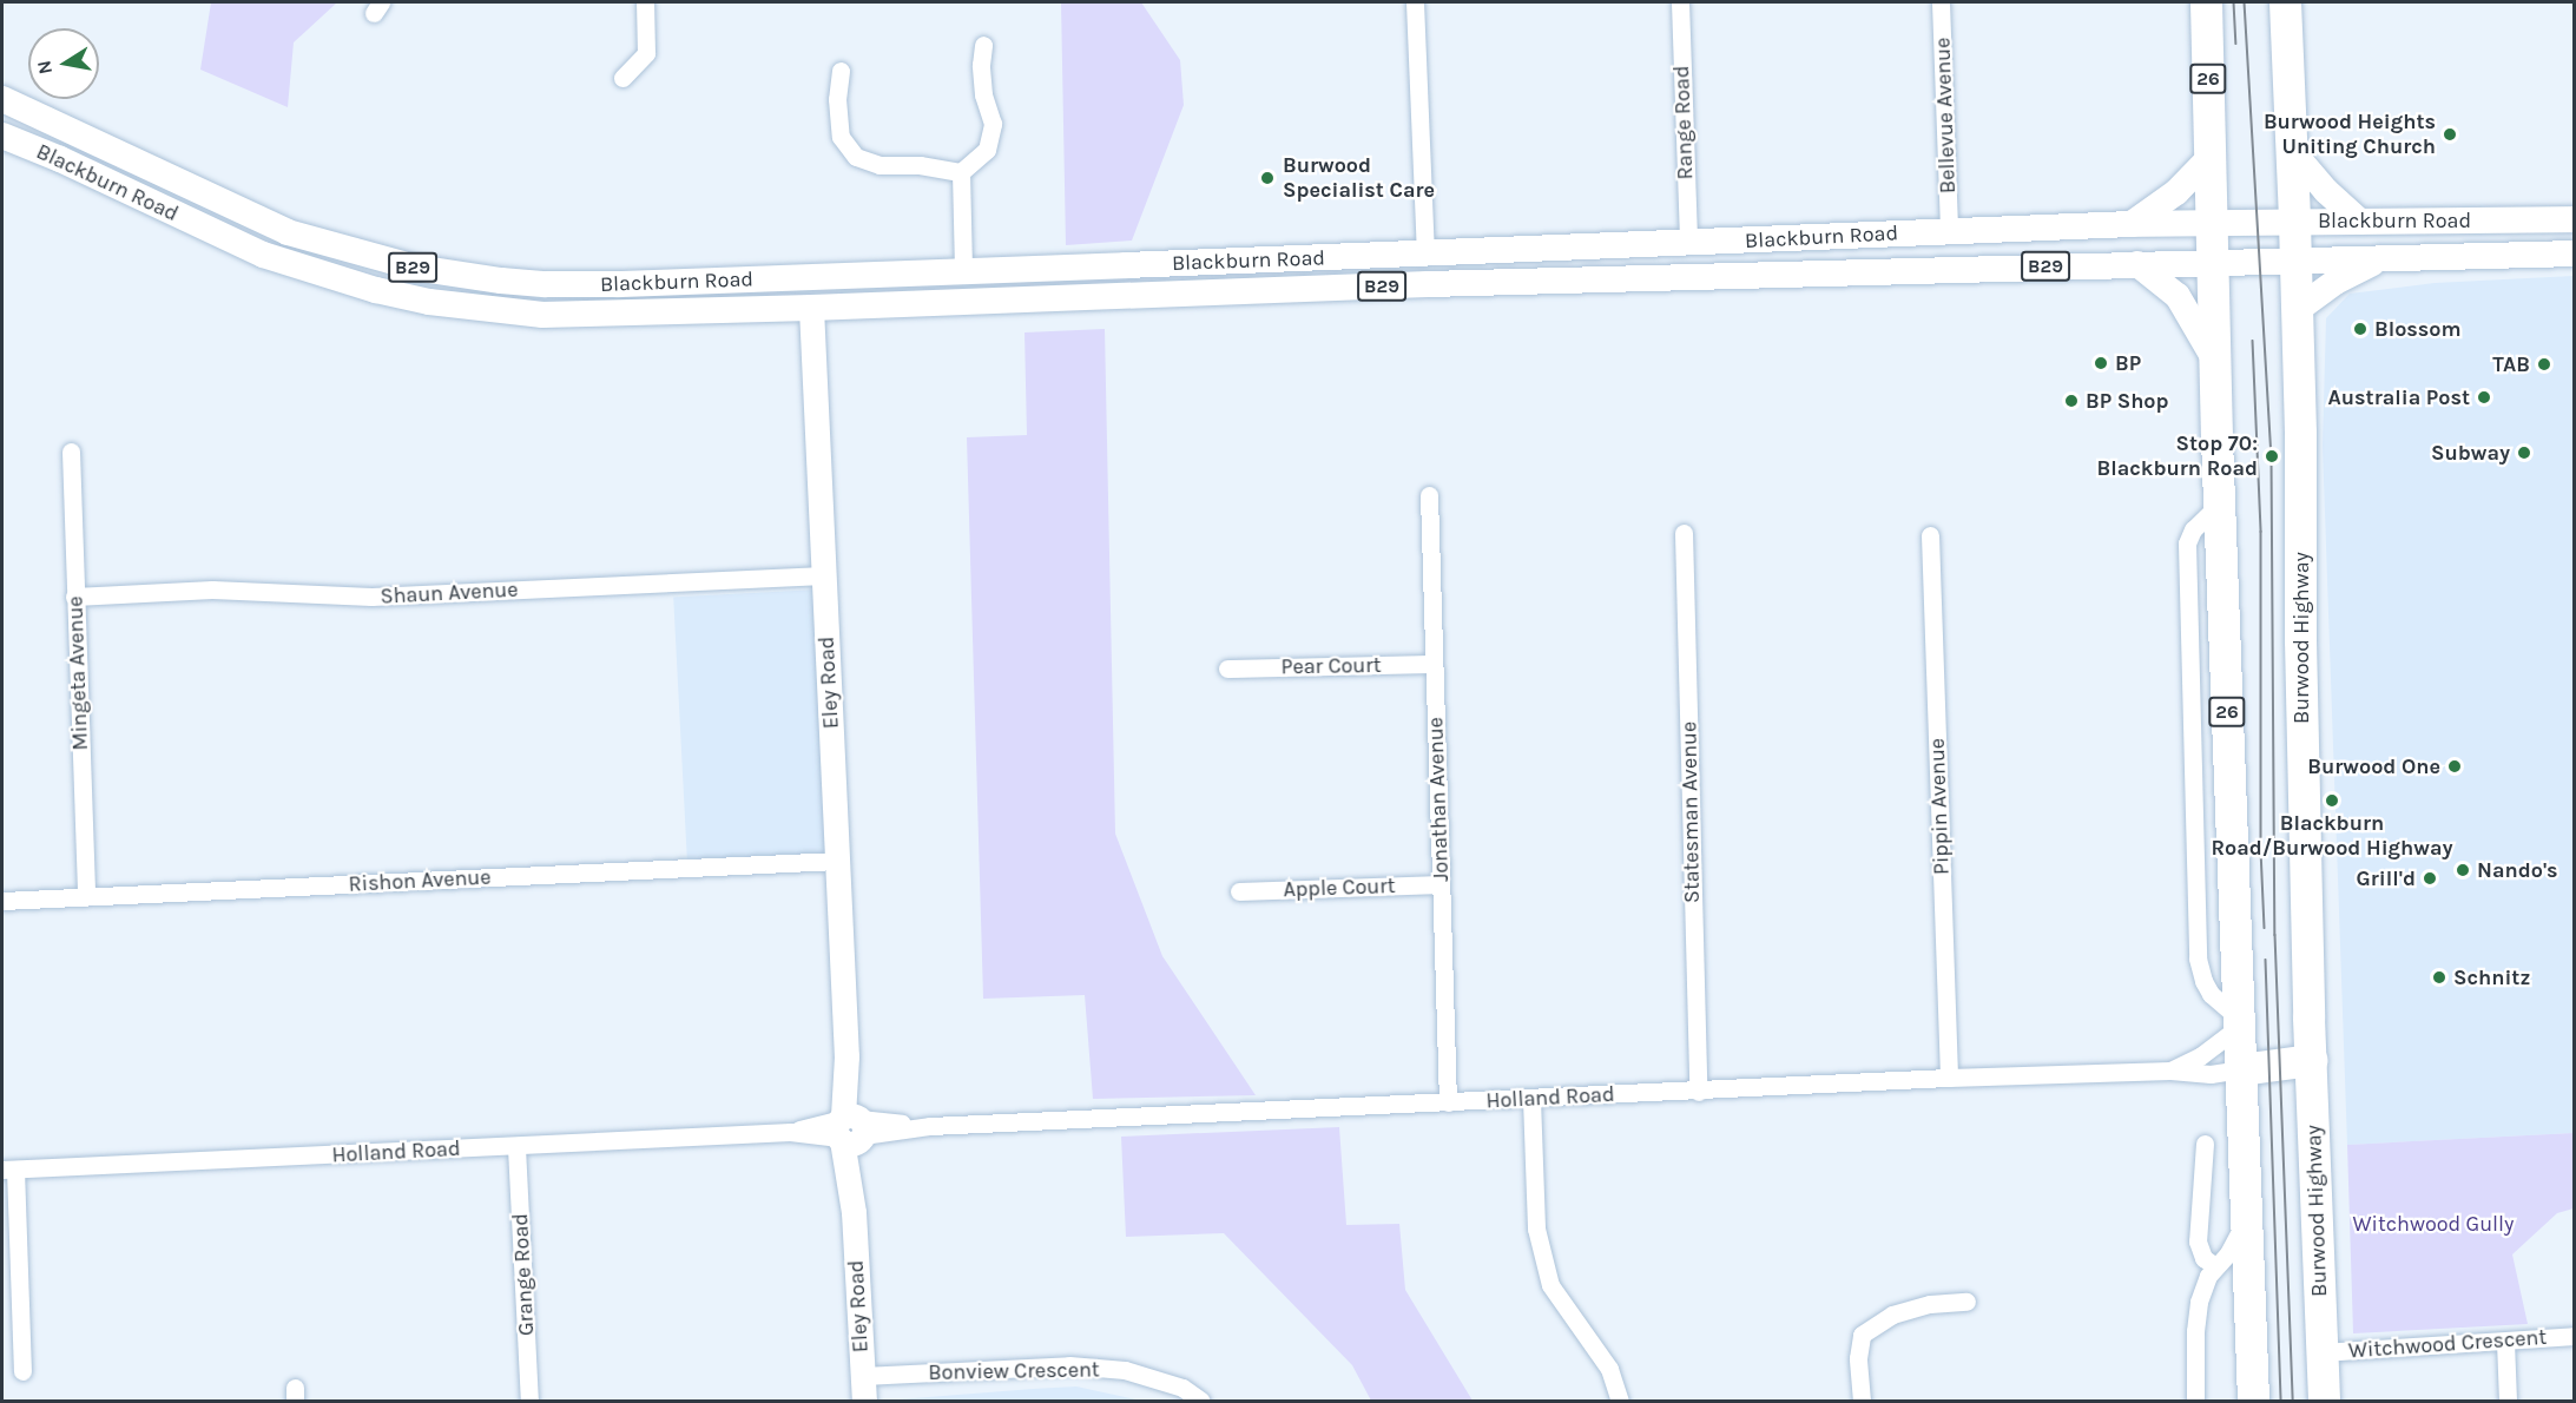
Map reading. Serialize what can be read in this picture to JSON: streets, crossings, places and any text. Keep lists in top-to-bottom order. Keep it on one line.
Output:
{"streets":{"highway":["26","Burwood Highway"],"main road":["Blackburn Road","B29","Eley Road"],"street":["Bellevue Avenue","Range Road","Shaun Avenue","Pear Court","Mingeta Avenue","Jonathan Avenue","Pippin Avenue","Statesman Avenue","Rishon Avenue","Apple Court","Holland Road","Grange Road","Witchwood Crescent","Bonview Crescent"]},"crossings":[["26","Blackburn Road"],["26","Holland Road"],["Bellevue Avenue","Blackburn Road"],["Range Road","Blackburn Road"],["Blackburn Road","Burwood Highway"],["Blackburn Road","Eley Road"],["Shaun Avenue","Mingeta Avenue"],["Shaun Avenue","Eley Road"],["Burwood Highway","Witchwood Crescent"],["Pear Court","Jonathan Avenue"],["Mingeta Avenue","Rishon Avenue"],["Eley Road","Rishon Avenue"],["Eley Road","Holland Road"],["Eley Road","Bonview Crescent"],["Jonathan Avenue","Apple Court"],["Jonathan Avenue","Holland Road"],["Pippin Avenue","Holland Road"],["Statesman Avenue","Holland Road"],["Holland Road","Grange Road"]],"parks":["Witchwood Gully"],"places":["Burwood Heights Uniting Church","Burwood Specialist Care","Blossom","BP","TAB","Australia Post","BP Shop","Subway","Stop 70: Blackburn Road","Burwood One","Blackburn Road/Burwood Highway","Nando's","Grill'd","Schnitz"],"north":"left"}
